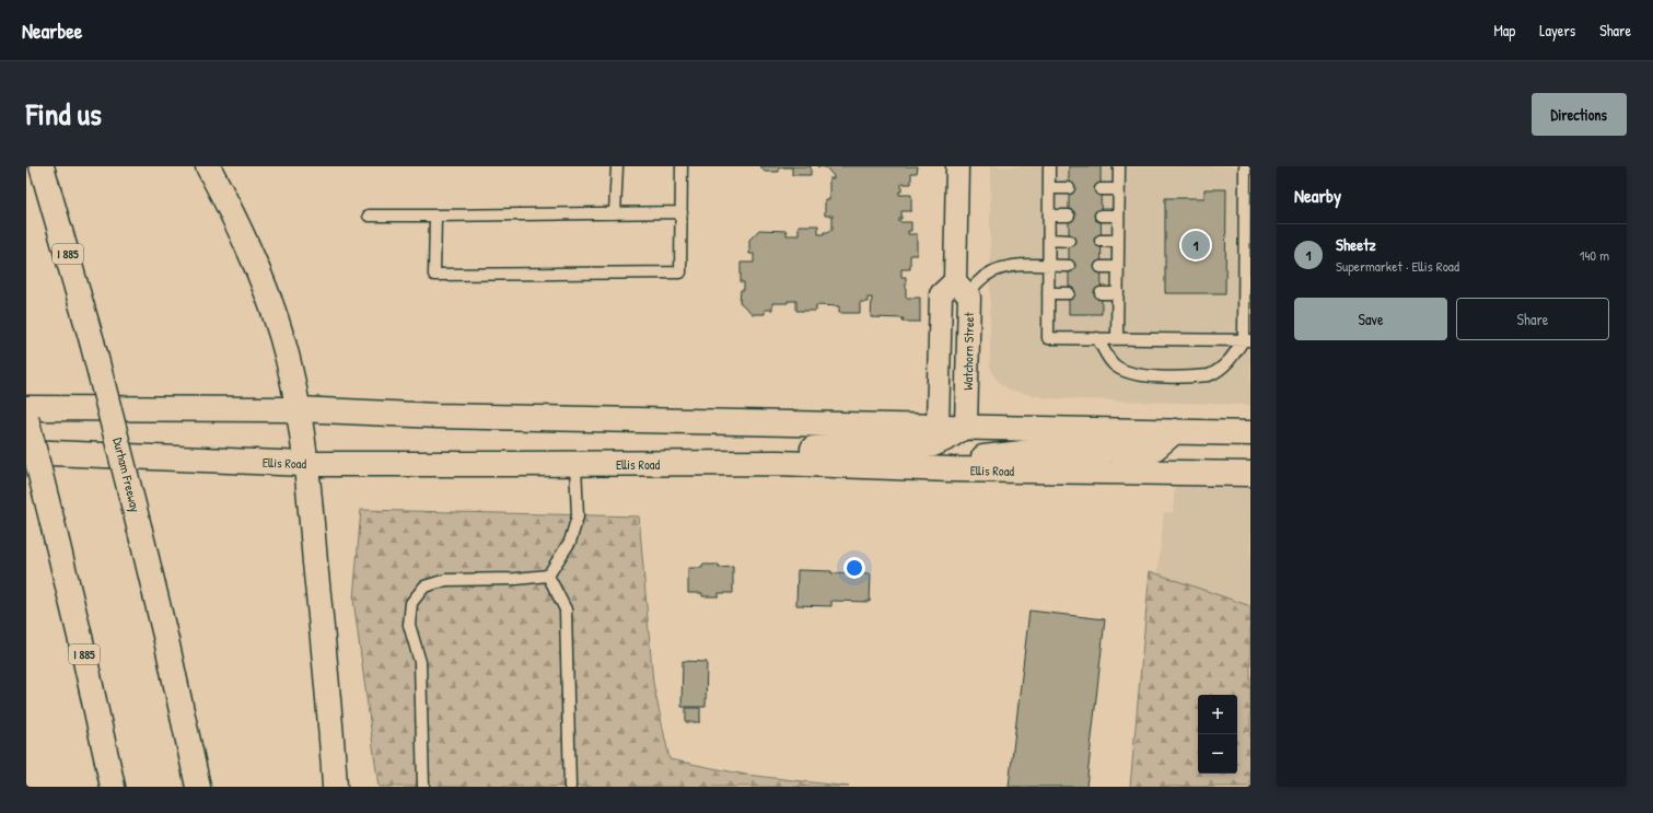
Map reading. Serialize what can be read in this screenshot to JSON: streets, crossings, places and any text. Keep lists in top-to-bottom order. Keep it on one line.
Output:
{"streets":{"main road":["I 885","Ellis Road","Durham Freeway"],"street":["Watchorn Street"]},"page":{"header":"Nearbee","nav":["Map","Layers","Share"],"title":"Find us","buttons":["Directions",["Save","Share"]],"heading":"Nearby","list":[{"mark":"1","name":"Sheetz","note":"Supermarket · Ellis Road","value":"140 m"}],"pins":"1","map_buttons":["+","−"]}}
